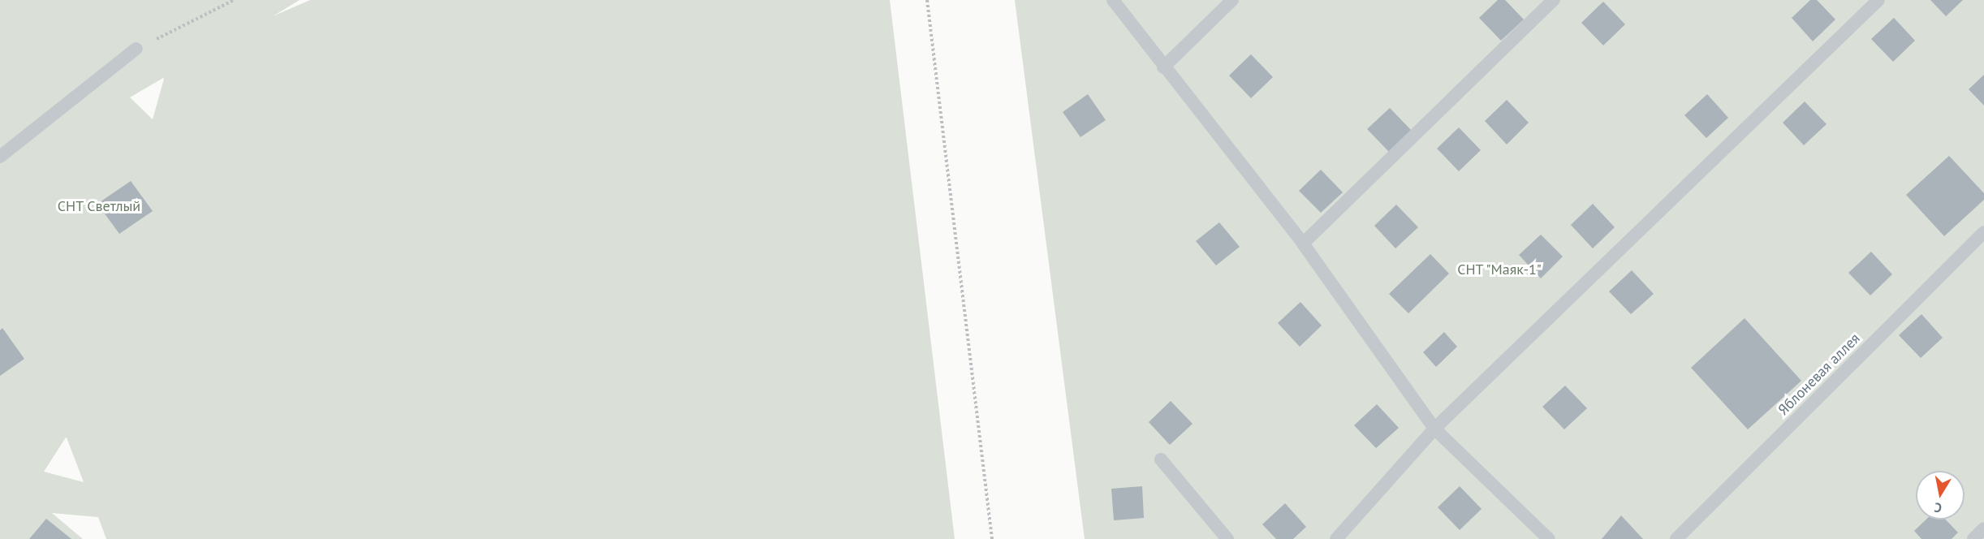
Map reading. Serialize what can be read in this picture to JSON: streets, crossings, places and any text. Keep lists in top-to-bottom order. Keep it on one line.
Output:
{"streets":{"lane":["Яблоневая аллея"]},"parks":["СНТ Светлый","СНТ \"Маяк-1\""],"north":"bottom"}
